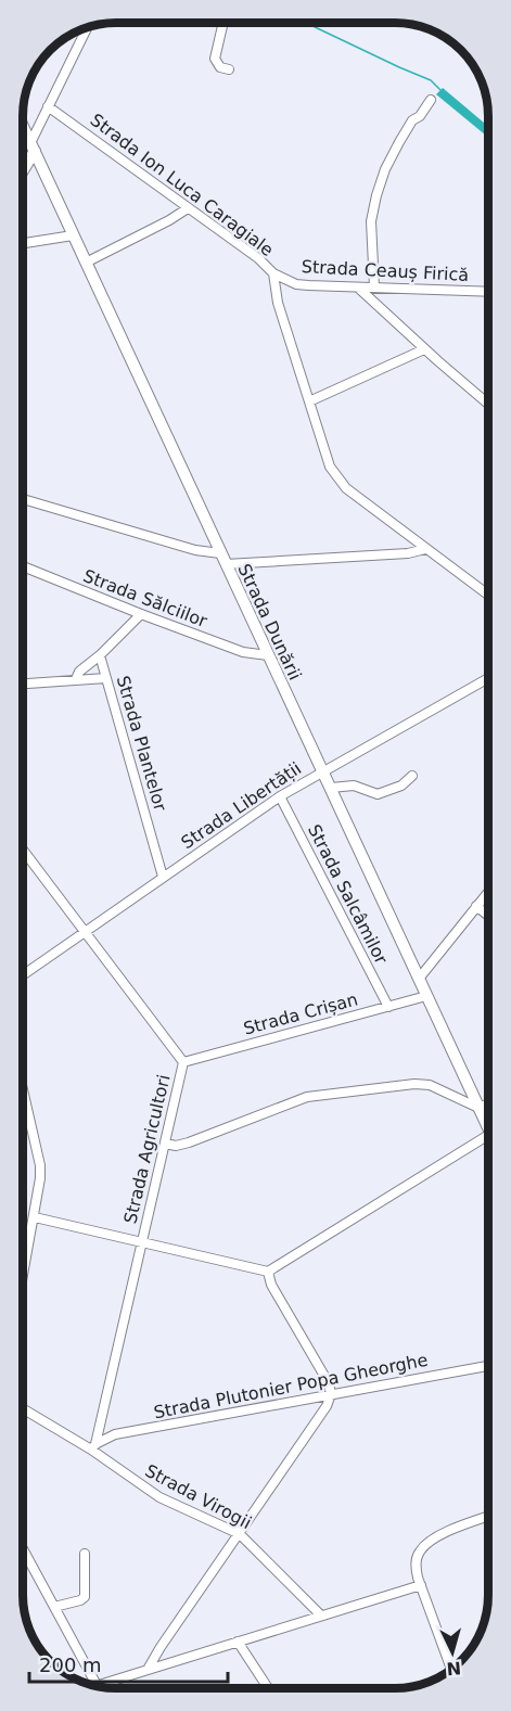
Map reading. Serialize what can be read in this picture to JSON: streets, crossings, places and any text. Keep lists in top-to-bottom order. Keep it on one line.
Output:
{"streets":{"main road":["Strada Dunării"],"street":["Strada Ion Luca Caragiale","Strada Ceauș Firică","Strada Sălciilor","Strada Plantelor","Strada Libertății","Strada Salcâmilor","Strada Crișan","Strada Agricultori","Strada Plutonier Popa Gheorghe","Strada Virogii"]},"crossings":[["Strada Ion Luca Caragiale","Strada Ceauș Firică"],["Strada Sălciilor","Strada Dunării"],["Strada Dunării","Strada Libertății"],["Strada Dunării","Strada Crișan"],["Strada Plantelor","Strada Libertății"],["Strada Libertății","Strada Salcâmilor"],["Strada Libertății","Strada Agricultori"],["Strada Salcâmilor","Strada Crișan"],["Strada Crișan","Strada Agricultori"],["Strada Agricultori","Strada Plutonier Popa Gheorghe"],["Strada Agricultori","Strada Virogii"],["Strada Plutonier Popa Gheorghe","Strada Virogii"]],"scale_bar":"200 m","north":"bottom"}
